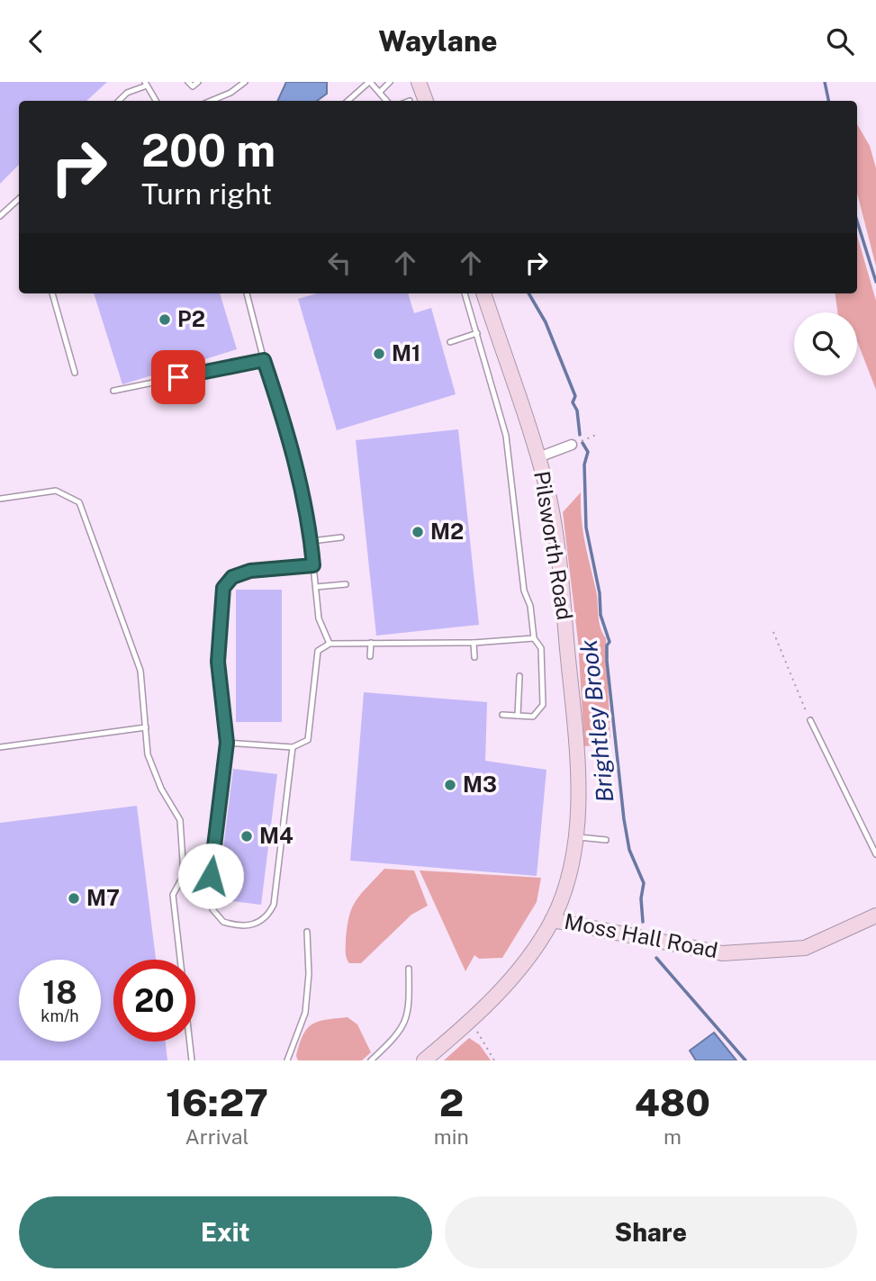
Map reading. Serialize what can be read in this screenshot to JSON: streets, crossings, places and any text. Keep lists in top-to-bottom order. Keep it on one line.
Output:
{"streets":{"street":["Pilsworth Road","Moss Hall Road"]},"crossings":[["Pilsworth Road","Moss Hall Road"]],"water":["Brightley Brook"],"places":["P2","M1","M2","M3","M4","M7"],"page":{"header":"Waylane","turn":["200 m","Turn right"],"speed":"18 km/h","limit":"20","eta":["16:27","Arrival","2","min","480","m"],"buttons":["Exit","Share"]}}
